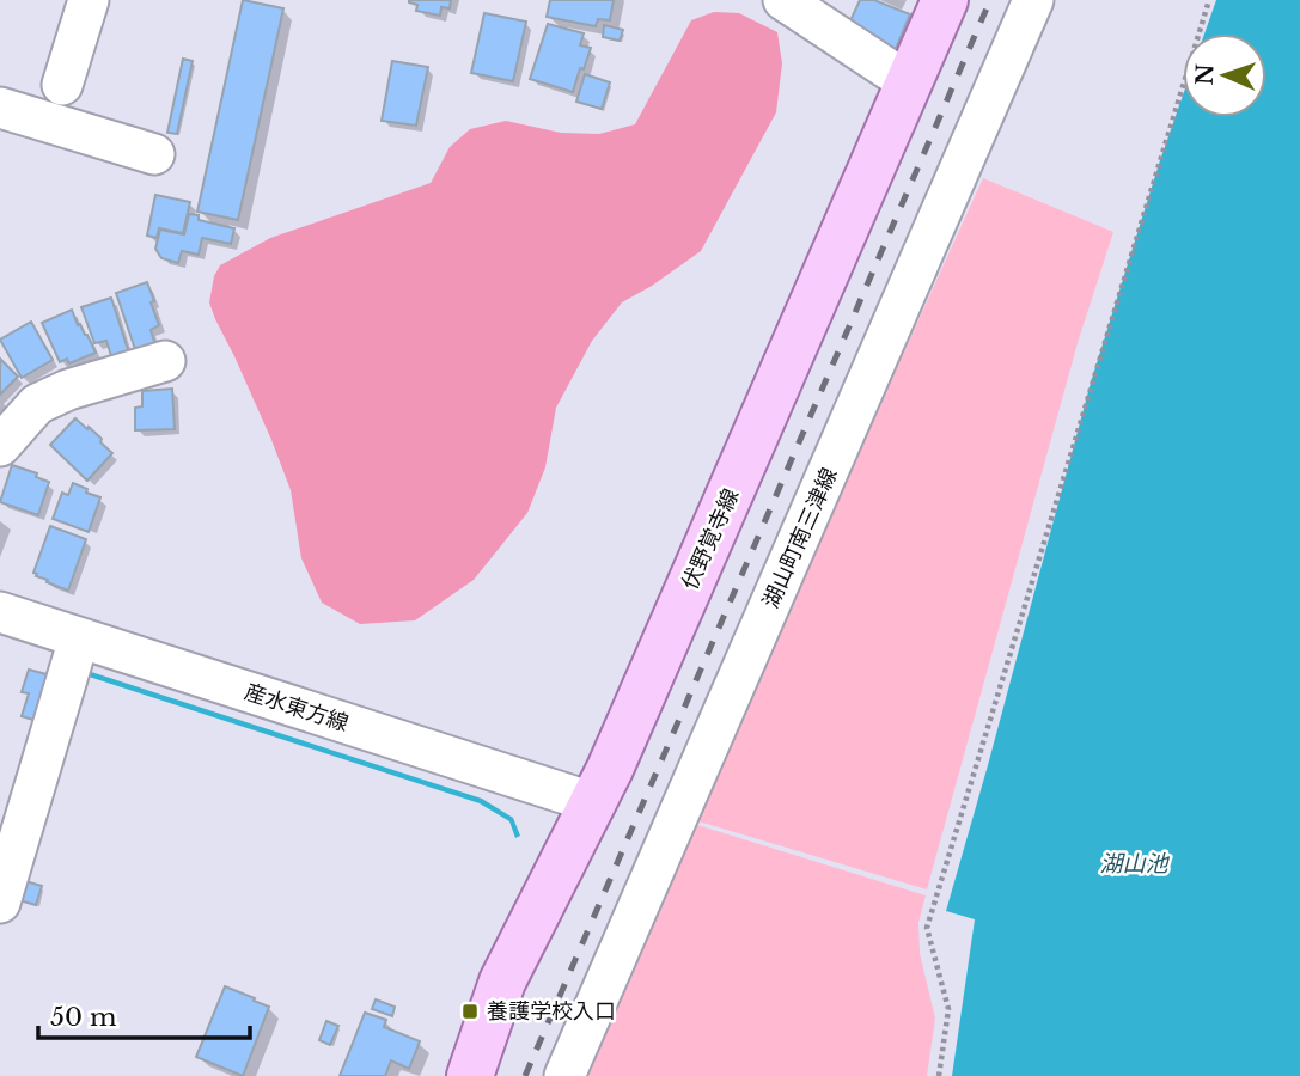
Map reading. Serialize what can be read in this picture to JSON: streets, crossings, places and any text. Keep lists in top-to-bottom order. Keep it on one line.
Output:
{"streets":{"main road":["伏野覚寺線"],"street":["湖山町南三津線","産水東方線"]},"crossings":[["伏野覚寺線","産水東方線"]],"water":["湖山池"],"places":{"transit":["養護学校入口"]},"scale_bar":"50 m","north":"left"}
